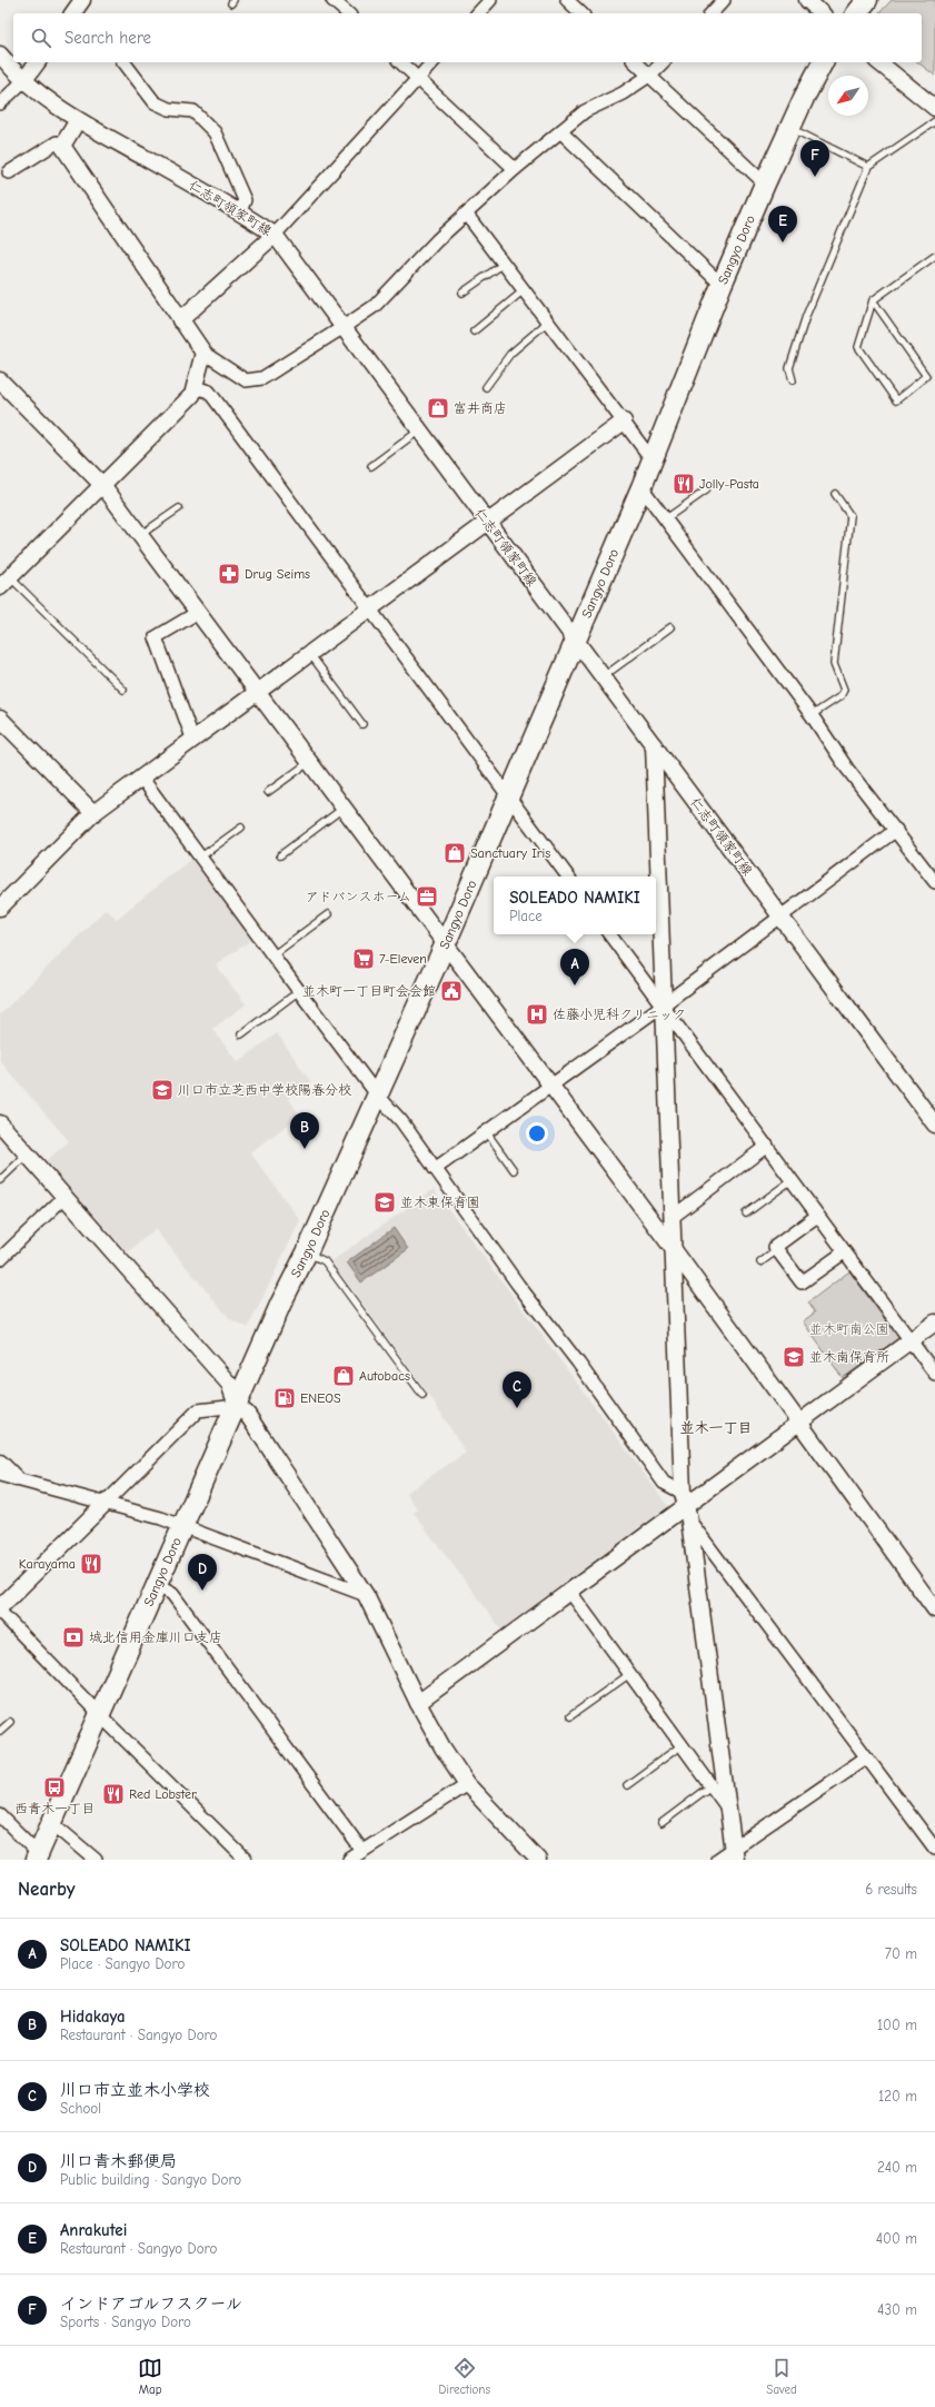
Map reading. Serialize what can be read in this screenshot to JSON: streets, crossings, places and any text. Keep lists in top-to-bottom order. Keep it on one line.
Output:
{"streets":{"main road":["Sangyo Doro"],"street":["仁志町領家町線"]},"crossings":[["仁志町領家町線","Sangyo Doro"]],"districts":["並木一丁目"],"parks":["並木町南公園"],"places":{"shop":["富井商店","Sanctuary Iris","Autobacs"],"restaurant":["Jolly-Pasta","Karayama","Red Lobster"],"pharmacy":["Drug Seims"],"office":["アドバンスホーム"],"supermarket":["7-Eleven"],"public building":["並木町一丁目町会会館"],"hospital":["佐藤小児科クリニック"],"school or university":["川口市立芝西中学校陽春分校","並木東保育園","並木南保育所"],"fuel station":["ENEOS"],"bank":["城北信用金庫川口支店"],"bus stop":["西青木一丁目"]},"north":"bottom left","page":{"search":"Search here","pins":["F","E","A","B","C","D"],"popup":["SOLEADO NAMIKI","Place"],"heading":["Nearby","6 results"],"list":[{"mark":"A","name":"SOLEADO NAMIKI","note":"Place · Sangyo Doro","value":"70 m"},{"mark":"B","name":"Hidakaya","note":"Restaurant · Sangyo Doro","value":"100 m"},{"mark":"C","name":"川口市立並木小学校","note":"School","value":"120 m"},{"mark":"D","name":"川口青木郵便局","note":"Public building · Sangyo Doro","value":"240 m"},{"mark":"E","name":"Anrakutei","note":"Restaurant · Sangyo Doro","value":"400 m"},{"mark":"F","name":"インドアゴルフスクール","note":"Sports · Sangyo Doro","value":"430 m"}],"nav":["Map","Directions","Saved"]}}
